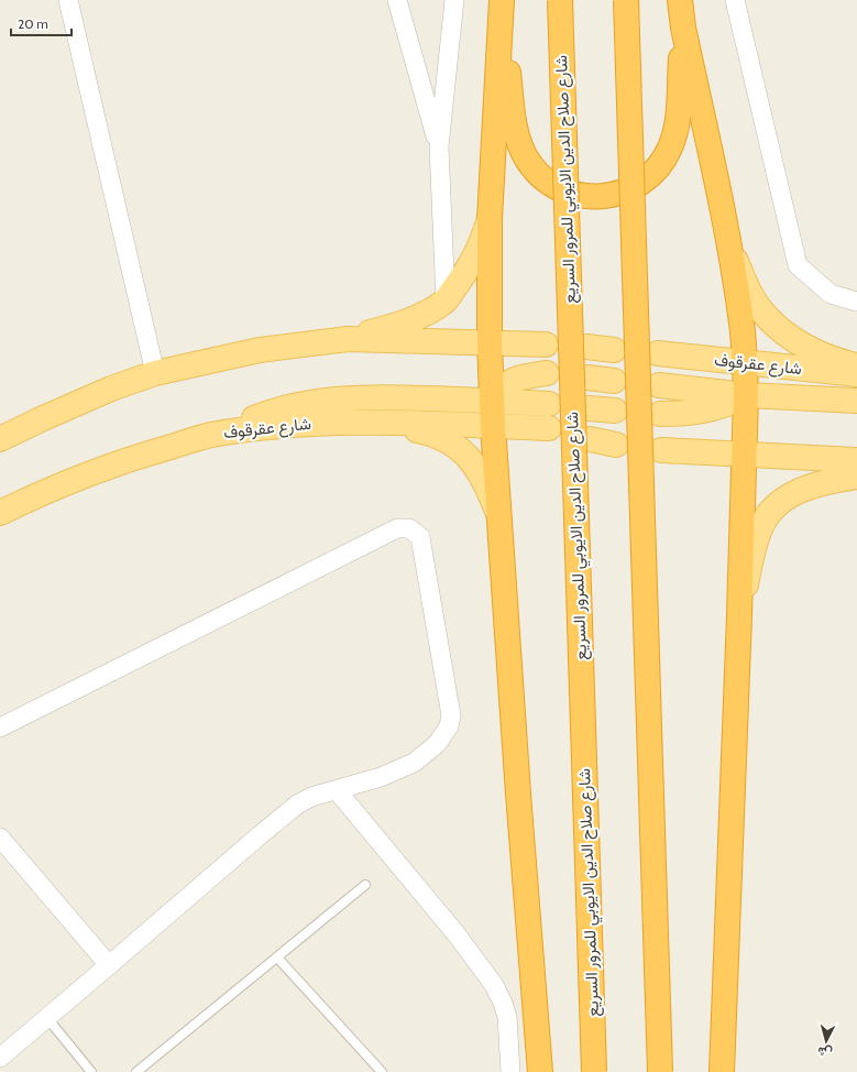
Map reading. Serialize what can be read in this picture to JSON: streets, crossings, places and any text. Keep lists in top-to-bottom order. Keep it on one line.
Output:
{"streets":{"highway":["شارع صلاح الدين الايوبي للمرور السريع"],"main road":["شارع عقرقوف"]},"scale_bar":"20 m","north":"bottom"}
